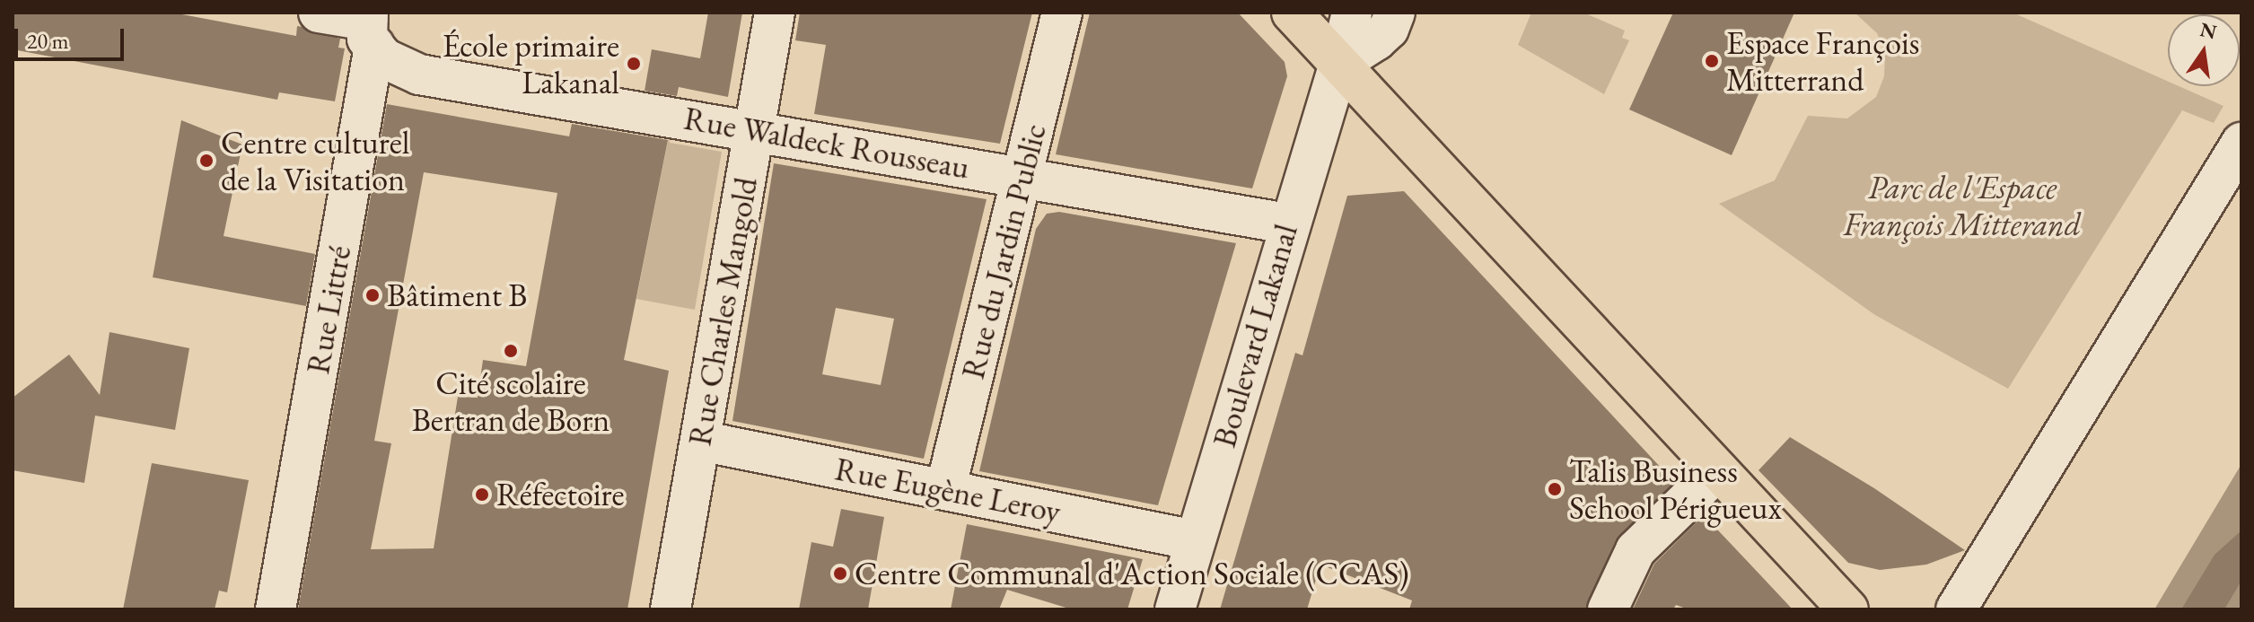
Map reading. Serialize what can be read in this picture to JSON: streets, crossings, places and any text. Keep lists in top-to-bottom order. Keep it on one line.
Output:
{"streets":{"street":["Rue Waldeck Rousseau","Rue du Jardin Public","Rue Littré","Rue Charles Mangold","Boulevard Lakanal","Rue Eugène Leroy"]},"crossings":[["Rue Waldeck Rousseau","Rue du Jardin Public"],["Rue Waldeck Rousseau","Rue Littré"],["Rue Waldeck Rousseau","Rue Charles Mangold"],["Rue Waldeck Rousseau","Boulevard Lakanal"],["Rue du Jardin Public","Rue Eugène Leroy"],["Rue Charles Mangold","Rue Eugène Leroy"],["Boulevard Lakanal","Rue Eugène Leroy"]],"parks":["Parc de l'Espace François Mitterand"],"places":["Espace François Mitterrand","École primaire Lakanal","Centre culturel de la Visitation","Bâtiment B","Cité scolaire Bertran de Born","Talis Business School Périgueux","Réfectoire","Centre Communal d'Action Sociale (CCAS)"],"scale_bar":"20 m","north":"top"}
